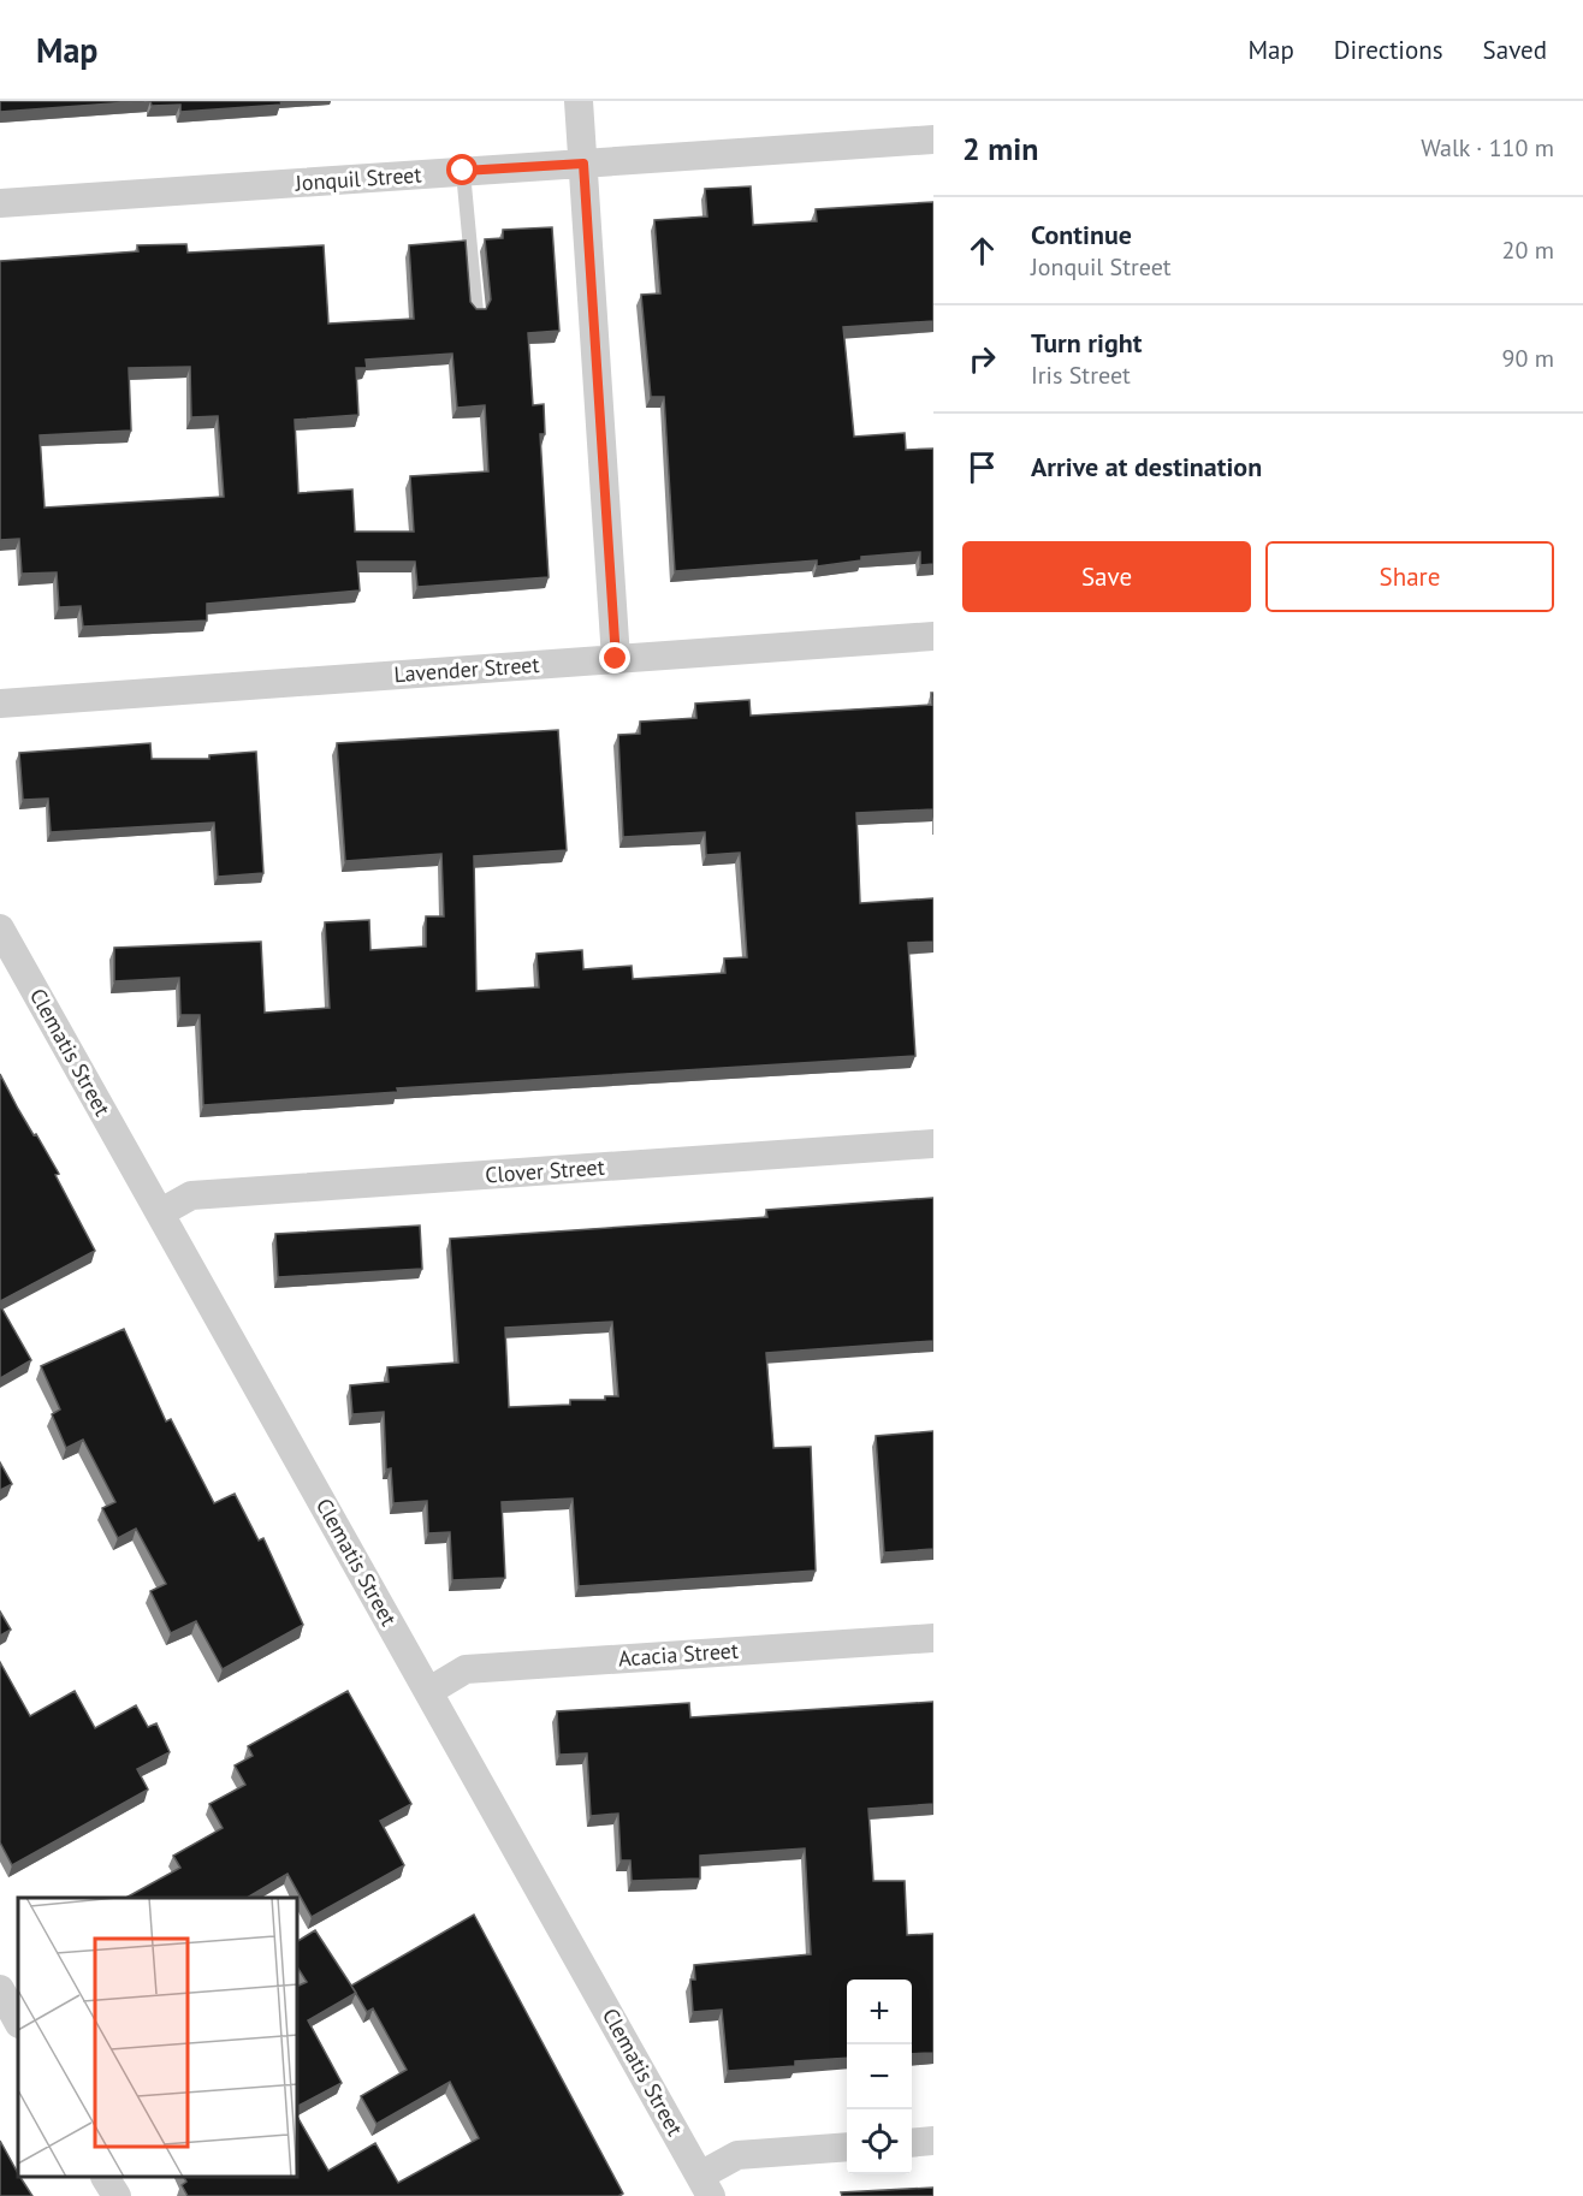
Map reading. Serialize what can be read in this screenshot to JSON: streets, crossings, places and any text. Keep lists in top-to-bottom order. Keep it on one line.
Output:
{"streets":{"street":["Jonquil Street","Lavender Street","Clematis Street","Clover Street","Acacia Street"]},"crossings":[["Clematis Street","Clover Street"],["Clematis Street","Acacia Street"]],"page":{"header":"Map","nav":["Map","Directions","Saved"],"heading":["2 min","Walk · 110 m"],"list":[["Continue","Jonquil Street","20 m"],["Turn right","Iris Street","90 m"],"Arrive at destination"],"buttons":["Save","Share"],"map_buttons":["+","−"]}}
